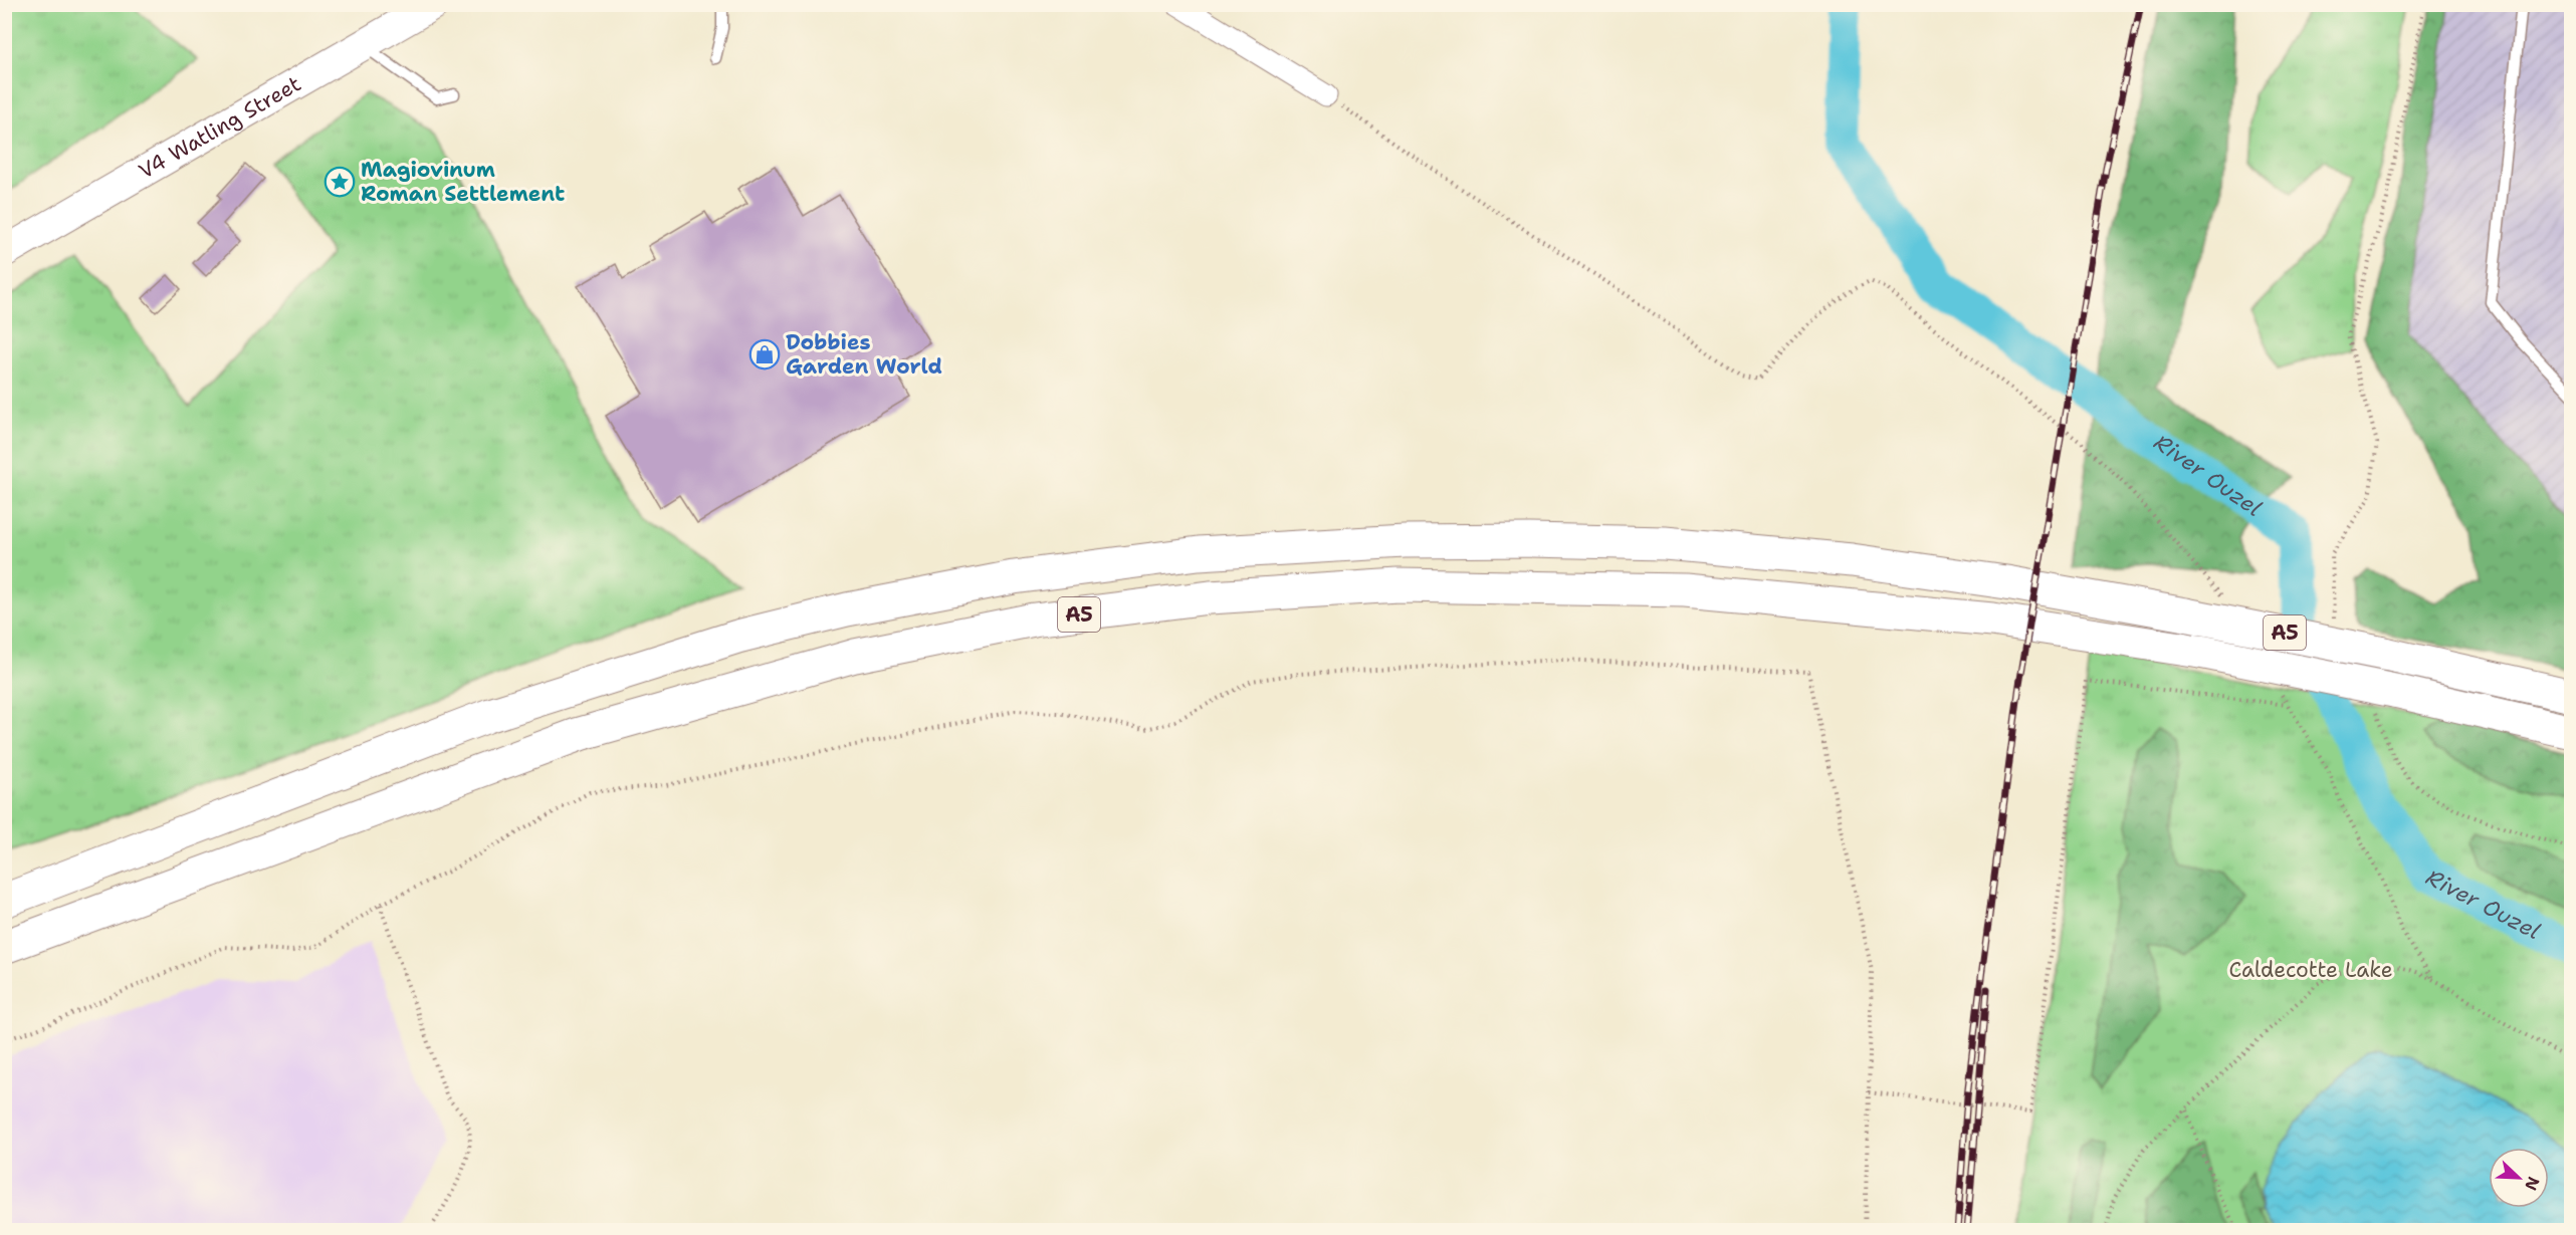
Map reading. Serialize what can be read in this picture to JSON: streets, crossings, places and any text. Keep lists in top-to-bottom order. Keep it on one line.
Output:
{"streets":{"highway":["A5"],"street":["V4 Watling Street"]},"water":["River Ouzel"],"parks":["Caldecotte Lake"],"places":{"place":["Magiovinum Roman Settlement"],"shop":["Dobbies Garden World"]},"north":"bottom right"}
